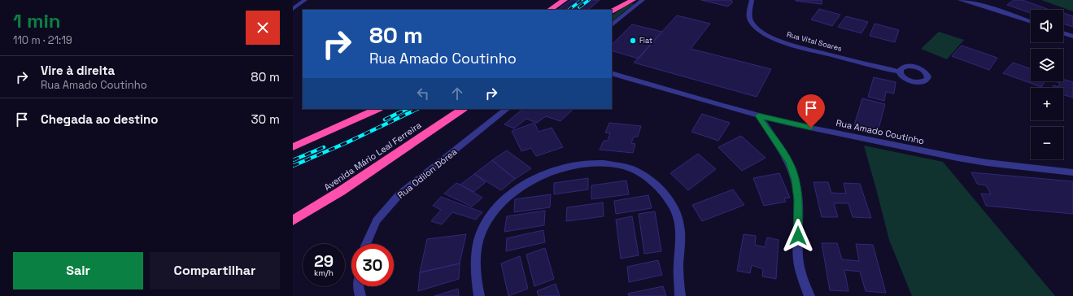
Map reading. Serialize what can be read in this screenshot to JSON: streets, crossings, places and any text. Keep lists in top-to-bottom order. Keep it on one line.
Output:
{"streets":{"highway":["Avenida Mário Leal Ferreira"],"street":["Rua Vital Soares","Rua Amado Coutinho","Rua Odilon Dórea"]},"places":["Fiat"],"page":{"heading":["1 min","110 m · 21:19"],"map_buttons":["+","−"],"turn":["80 m","Rua Amado Coutinho"],"list":[{"name":"Vire à direita","note":"Rua Amado Coutinho","value":"80 m"},{"name":"Chegada ao destino","value":"30 m"}],"speed":"29 km/h","limit":"30","buttons":["Sair","Compartilhar"]}}
